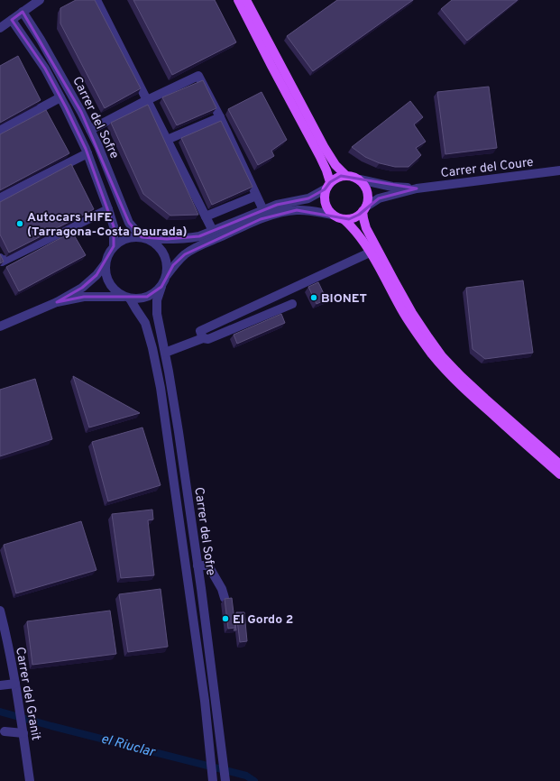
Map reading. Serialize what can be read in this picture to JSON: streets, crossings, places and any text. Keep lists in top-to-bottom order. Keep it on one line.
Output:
{"streets":{"street":["Carrer del Sofre","Carrer del Coure","Carrer del Granit"]},"water":["el Riuclar"],"places":["Autocars HIFE (Tarragona-Costa Daurada)","BIONET","El Gordo 2"]}
